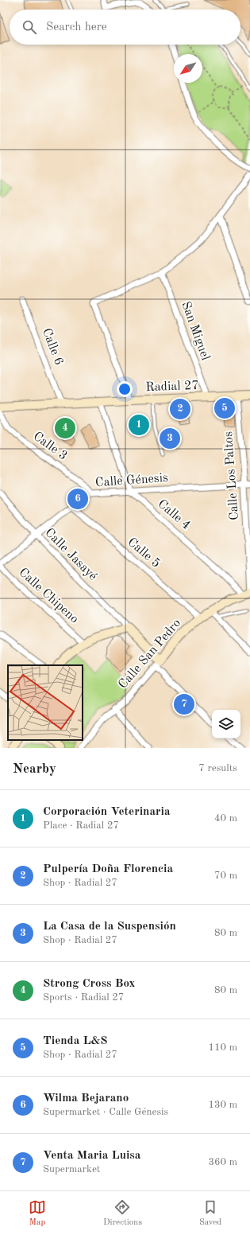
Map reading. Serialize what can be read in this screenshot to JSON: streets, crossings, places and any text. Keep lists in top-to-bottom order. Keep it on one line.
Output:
{"streets":{"street":["San Miguel","Calle 6","Radial 27","Calle 3","Calle Los Paltos","Calle Génesis","Calle 4","Calle 5","Calle Jasayé","Calle Chipeno","Calle San Pedro"]},"crossings":[["San Miguel","Radial 27"],["Calle 6","Radial 27"],["Radial 27","Calle Los Paltos"],["Radial 27","Calle 4"],["Calle 3","Calle Génesis"],["Calle Los Paltos","Calle Génesis"],["Calle Los Paltos","Calle 4"],["Calle Los Paltos","Calle San Pedro"],["Calle Génesis","Calle 4"],["Calle Génesis","Calle 5"],["Calle Génesis","Calle Jasayé"],["Calle Génesis","Calle Chipeno"],["Calle 4","Calle San Pedro"],["Calle 5","Calle San Pedro"]],"north":"bottom left","page":{"search":"Search here","pins":["5","2","1","4","3","6","7"],"heading":["Nearby","7 results"],"list":[{"mark":"1","name":"Corporación Veterinaria","note":"Place · Radial 27","value":"40 m"},{"mark":"2","name":"Pulpería Doña Florencia","note":"Shop · Radial 27","value":"70 m"},{"mark":"3","name":"La Casa de la Suspensión","note":"Shop · Radial 27","value":"80 m"},{"mark":"4","name":"Strong Cross Box","note":"Sports · Radial 27","value":"80 m"},{"mark":"5","name":"Tienda L&S","note":"Shop · Radial 27","value":"110 m"},{"mark":"6","name":"Wilma Bejarano","note":"Supermarket · Calle Génesis","value":"130 m"},{"mark":"7","name":"Venta Maria Luisa","note":"Supermarket","value":"360 m"}],"nav":["Map","Directions","Saved"]}}
